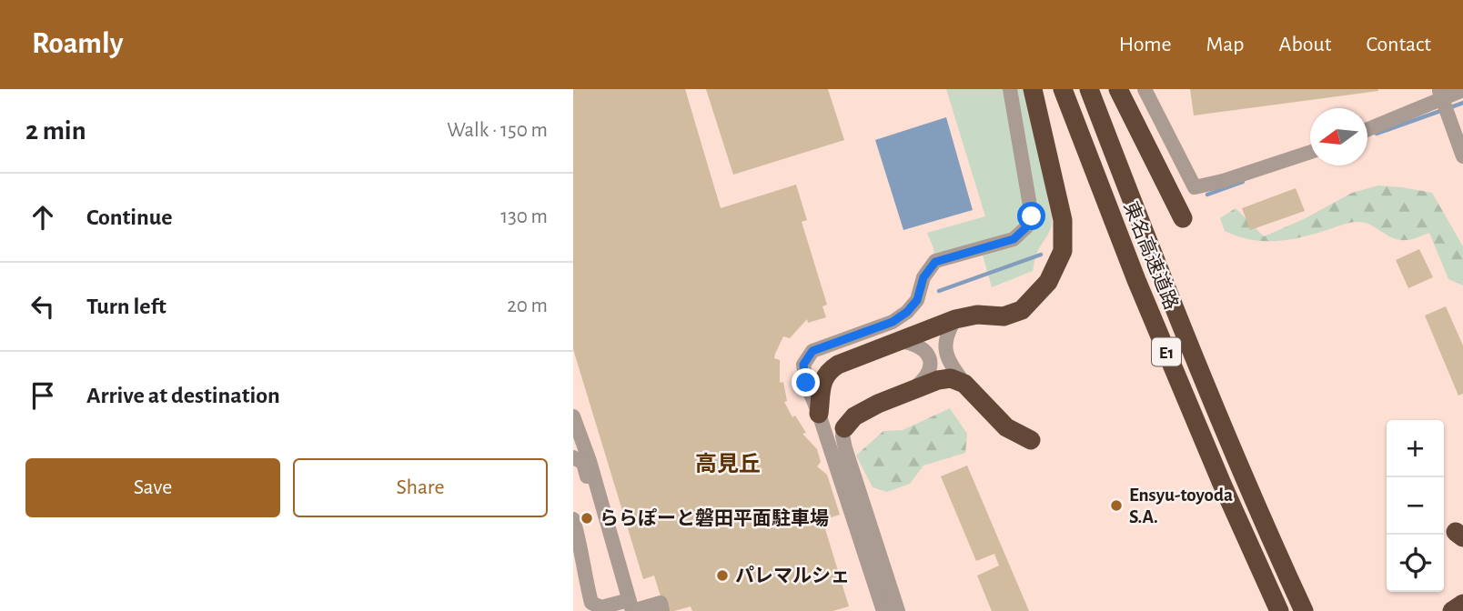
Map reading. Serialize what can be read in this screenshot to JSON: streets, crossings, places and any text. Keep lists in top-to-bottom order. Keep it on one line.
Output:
{"streets":{"highway":["東名高速道路","E1"]},"districts":["高見丘"],"places":["Ensyu-toyoda S.A.","ららぽーと磐田平面駐車場","パレマルシェ"],"north":"left","page":{"header":"Roamly","nav":["Home","Map","About","Contact"],"heading":["2 min","Walk · 150 m"],"list":[["Continue","130 m"],["Turn left","20 m"],"Arrive at destination"],"map_buttons":["+","−"],"buttons":["Save","Share"]}}
